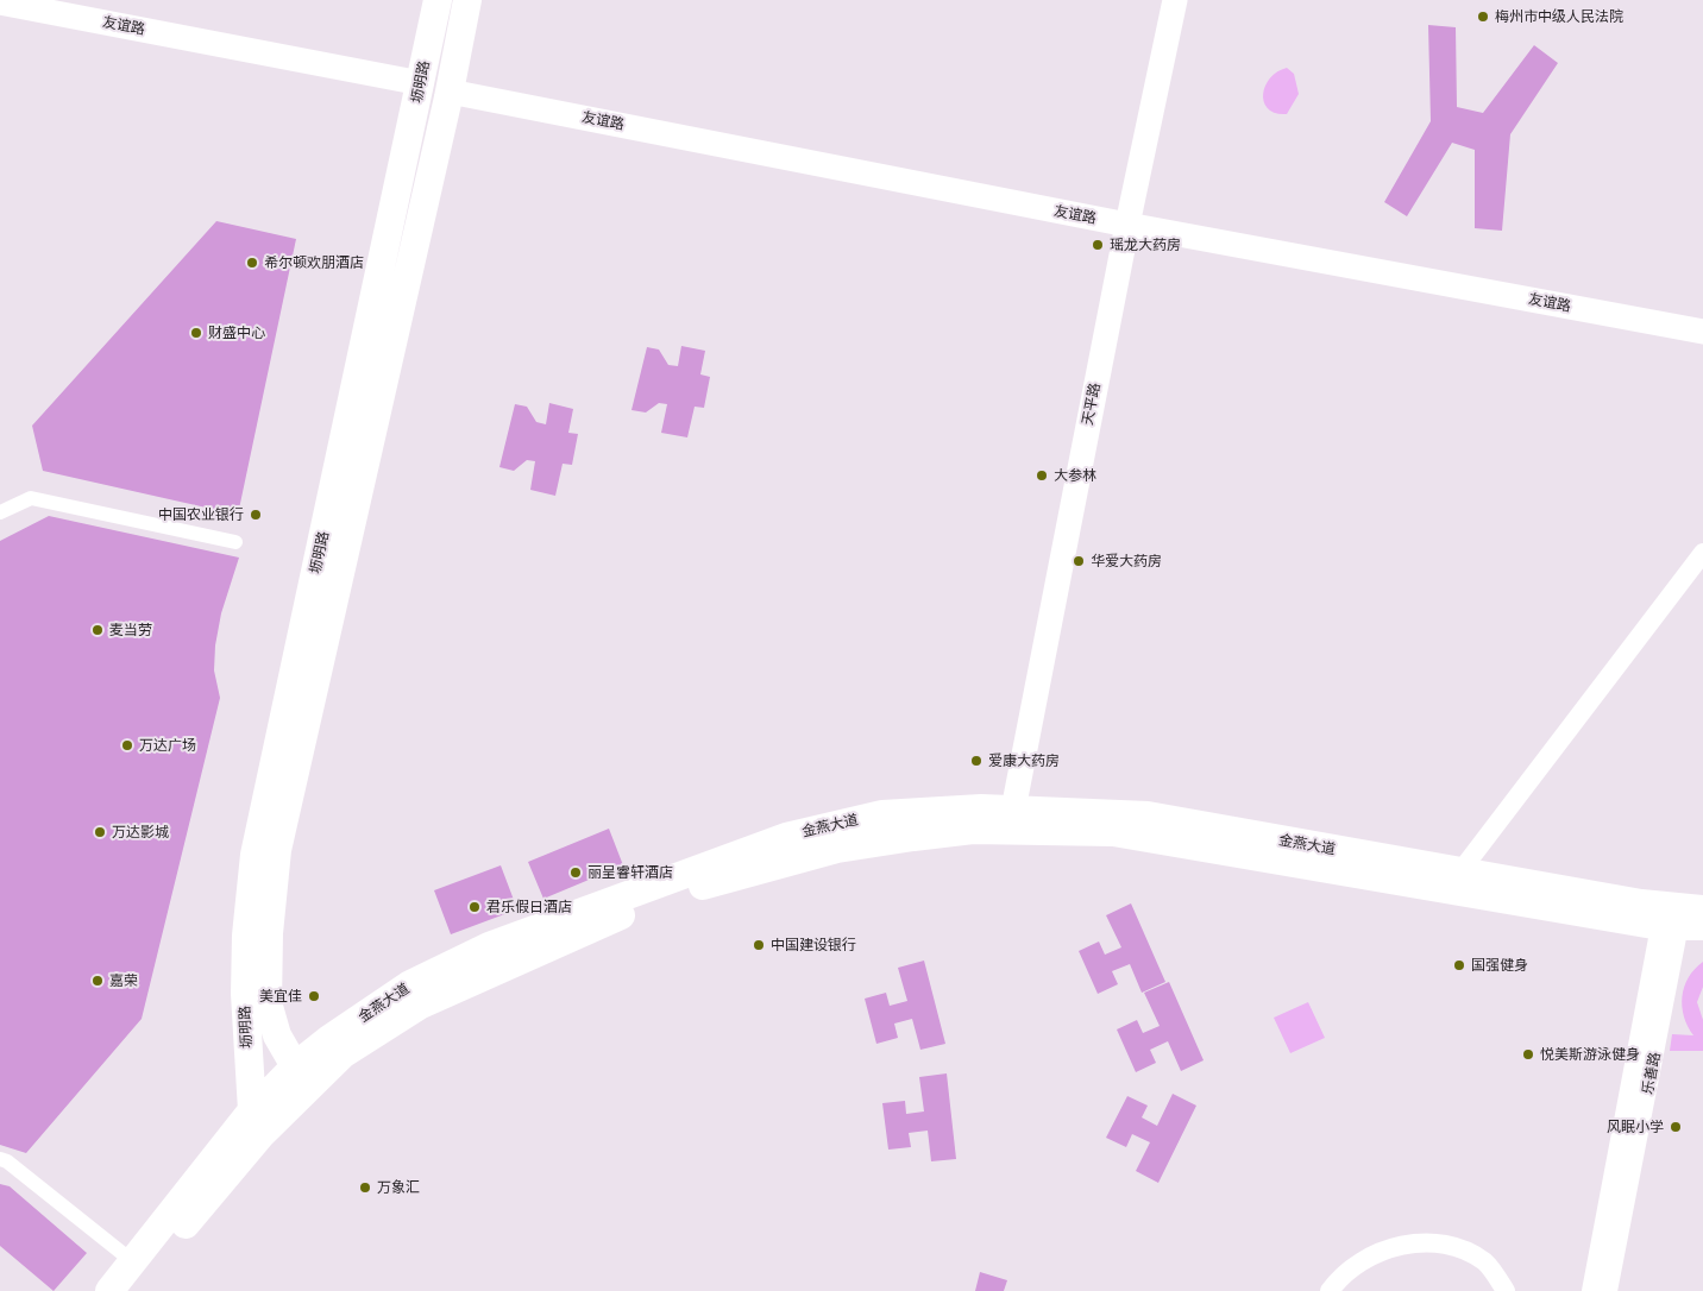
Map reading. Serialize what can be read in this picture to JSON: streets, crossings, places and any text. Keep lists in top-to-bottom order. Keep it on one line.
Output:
{"streets":{"main road":["坜明路","金燕大道"],"street":["友谊路","天平路","乐善路"]},"crossings":[["友谊路","坜明路"],["友谊路","天平路"],["坜明路","金燕大道"],["天平路","金燕大道"],["金燕大道","乐善路"]],"places":["梅州市中级人民法院","瑶龙大药房","希尔顿欢朋酒店","财盛中心","大参林","中国农业银行","华爱大药房","麦当劳","万达广场","爱康大药房","万达影城","丽呈睿轩酒店","君乐假日酒店","中国建设银行","国强健身","嘉荣","美宜佳","悦美斯游泳健身","风眠小学","万象汇"]}
